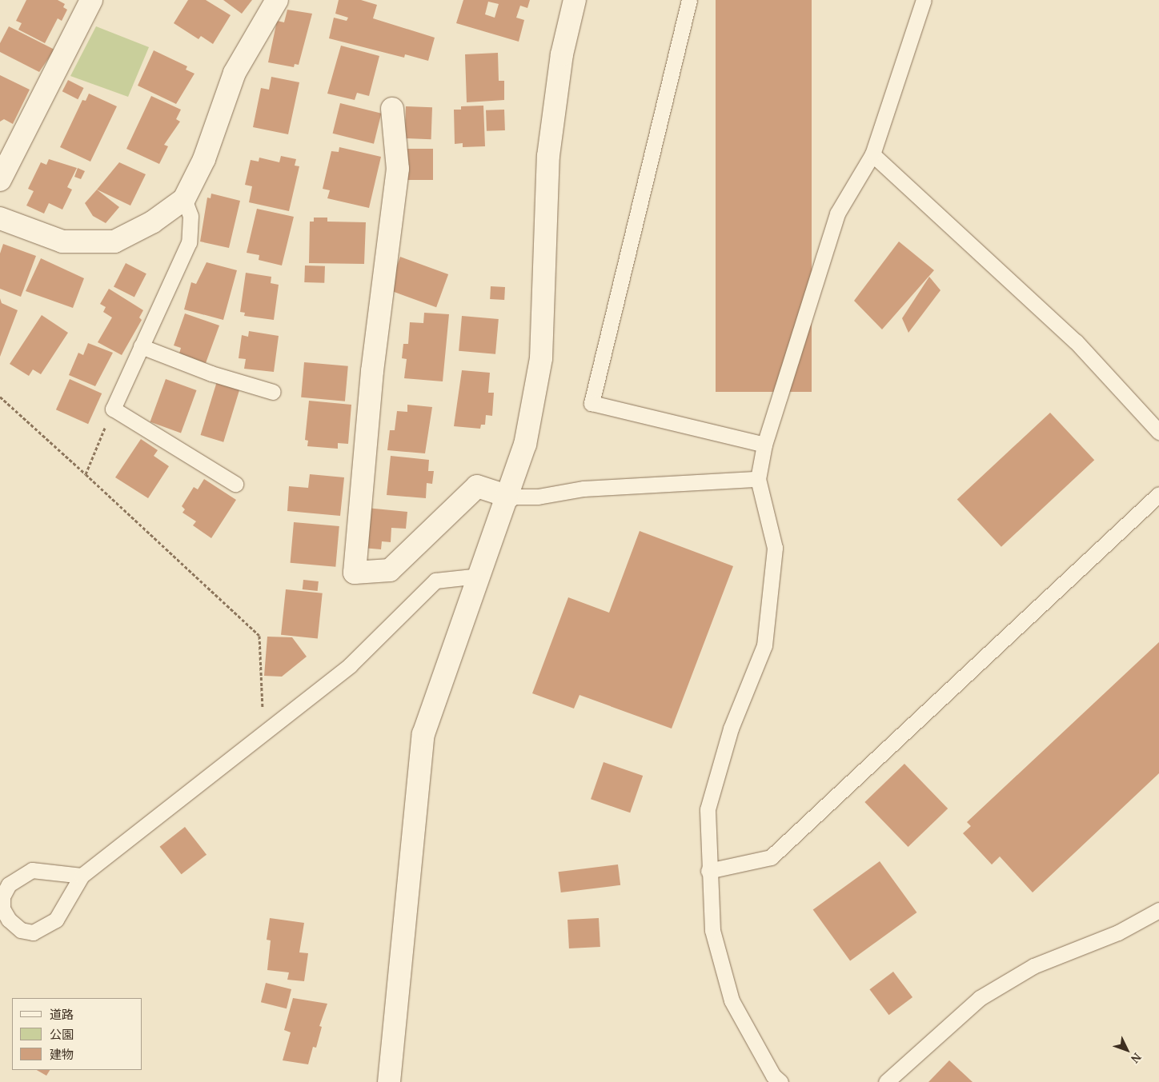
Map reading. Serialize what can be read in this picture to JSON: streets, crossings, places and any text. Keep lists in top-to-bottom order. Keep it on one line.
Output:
{"legend":["道路","公園","建物"],"north":"bottom right"}
